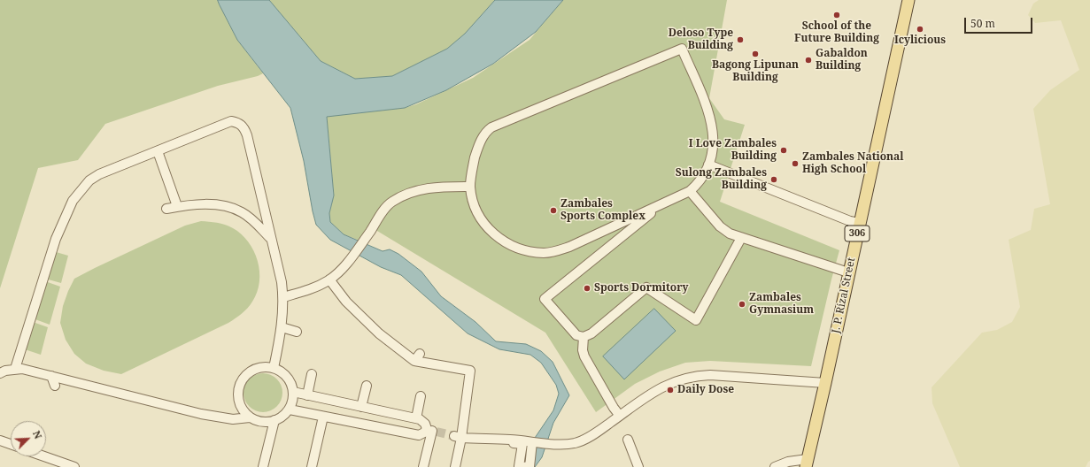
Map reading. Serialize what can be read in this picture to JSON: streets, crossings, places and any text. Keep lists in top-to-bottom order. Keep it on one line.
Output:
{"streets":{"main road":["306","J. P. Rizal Street"]},"places":["School of the Future Building","Icylicious","Deloso Type Building","Bagong Lipunan Building","Gabaldon Building","I Love Zambales Building","Zambales National High School","Sulong Zambales Building","Zambales Sports Complex","Sports Dormitory","Zambales Gymnasium","Daily Dose"],"scale_bar":"50 m","north":"top right"}
